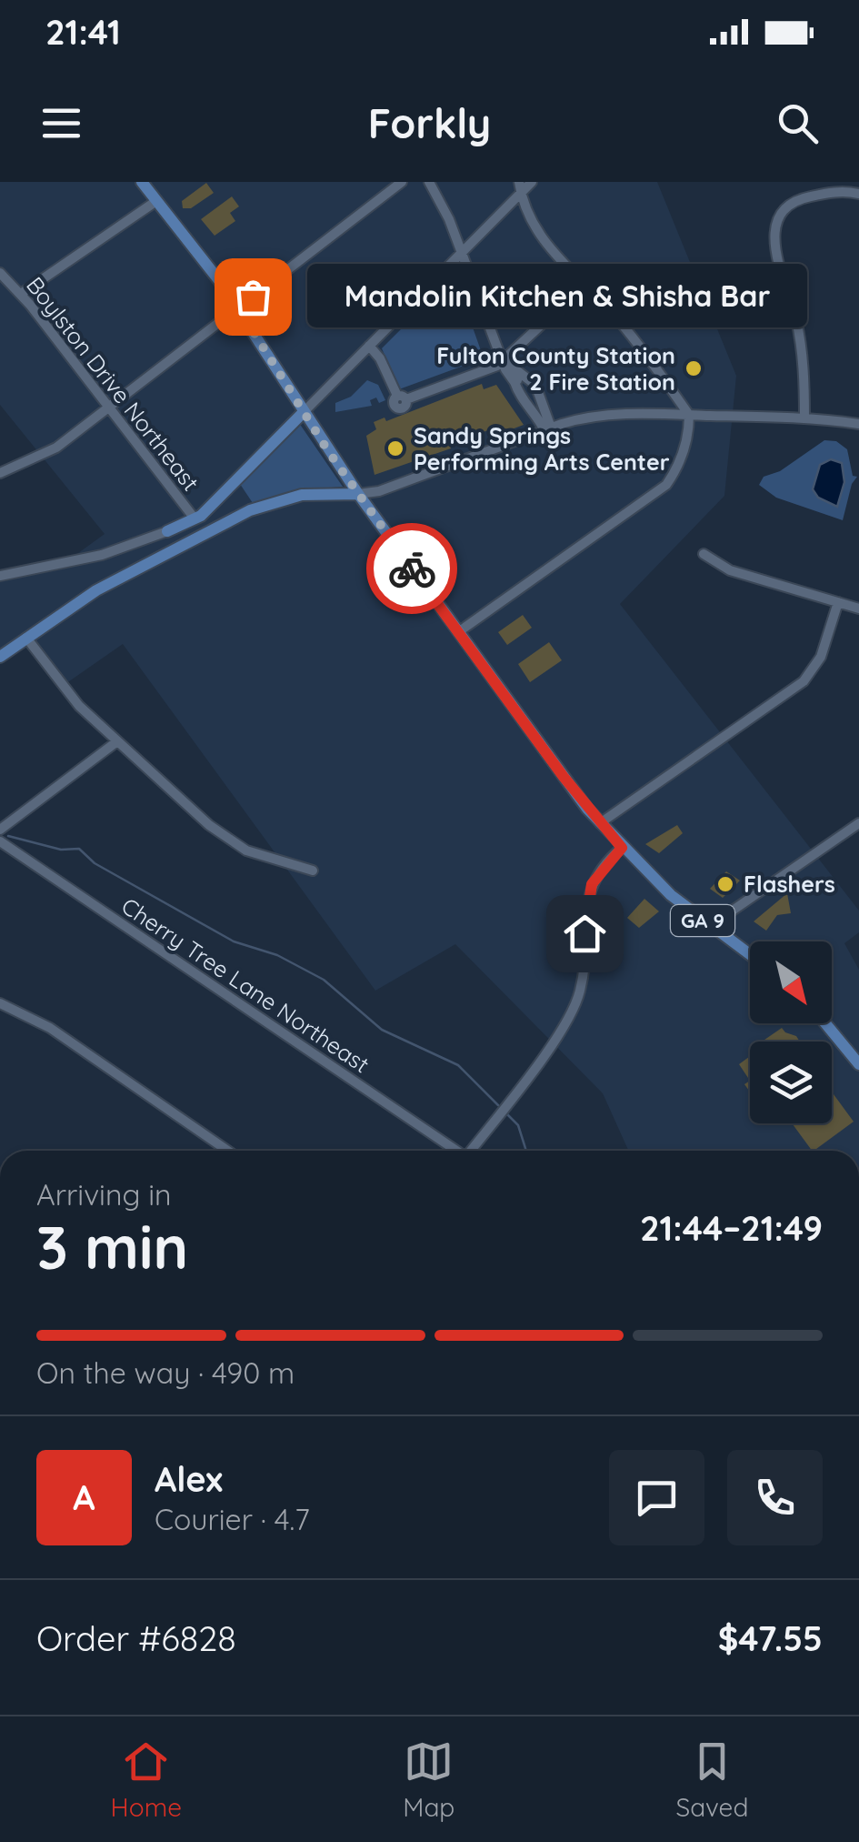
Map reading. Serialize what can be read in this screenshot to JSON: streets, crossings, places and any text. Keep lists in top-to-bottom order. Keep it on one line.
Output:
{"streets":{"main road":["GA 9"],"street":["Boylston Drive Northeast","Cherry Tree Lane Northeast"]},"places":["Mandolin Kitchen & Shisha Bar","Fulton County Station 2 Fire Station","Sandy Springs Performing Arts Center","Flashers"],"north":"bottom right","page":{"status":"21:41","header":"Forkly","bubble":"Mandolin Kitchen & Shisha Bar","heading":["3 min","Arriving in","21:44–21:49"],"panel":["Alex","Courier · 4.7","Order #6828","$47.55"],"bar":"On the way · 490 m","round":"A","tabs":["Home","Map","Saved"]}}
